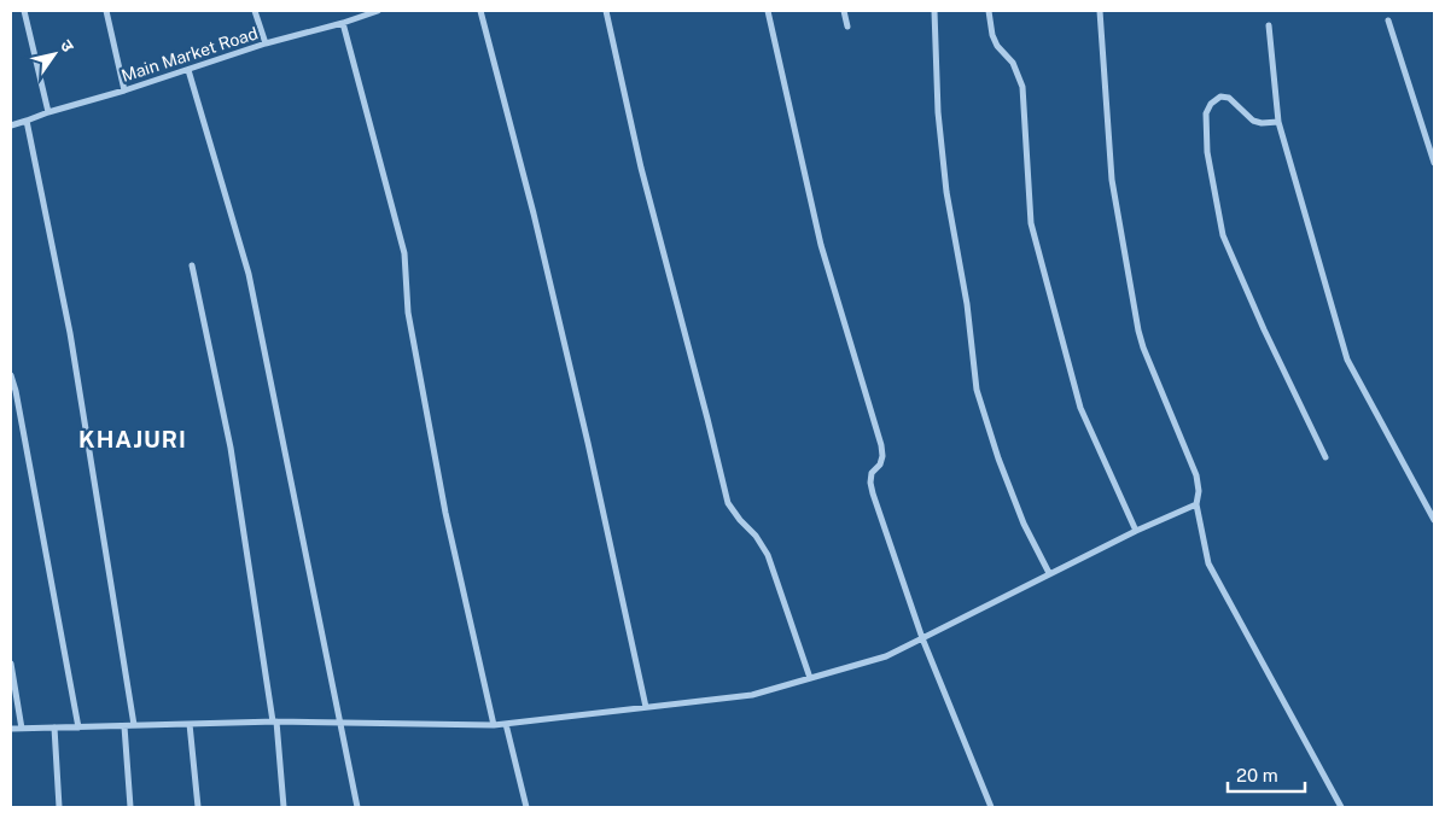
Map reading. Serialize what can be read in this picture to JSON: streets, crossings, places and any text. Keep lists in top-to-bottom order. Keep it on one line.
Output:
{"streets":{"street":["Main Market Road"]},"districts":["KHAJURI"],"scale_bar":"20 m","north":"top right"}
